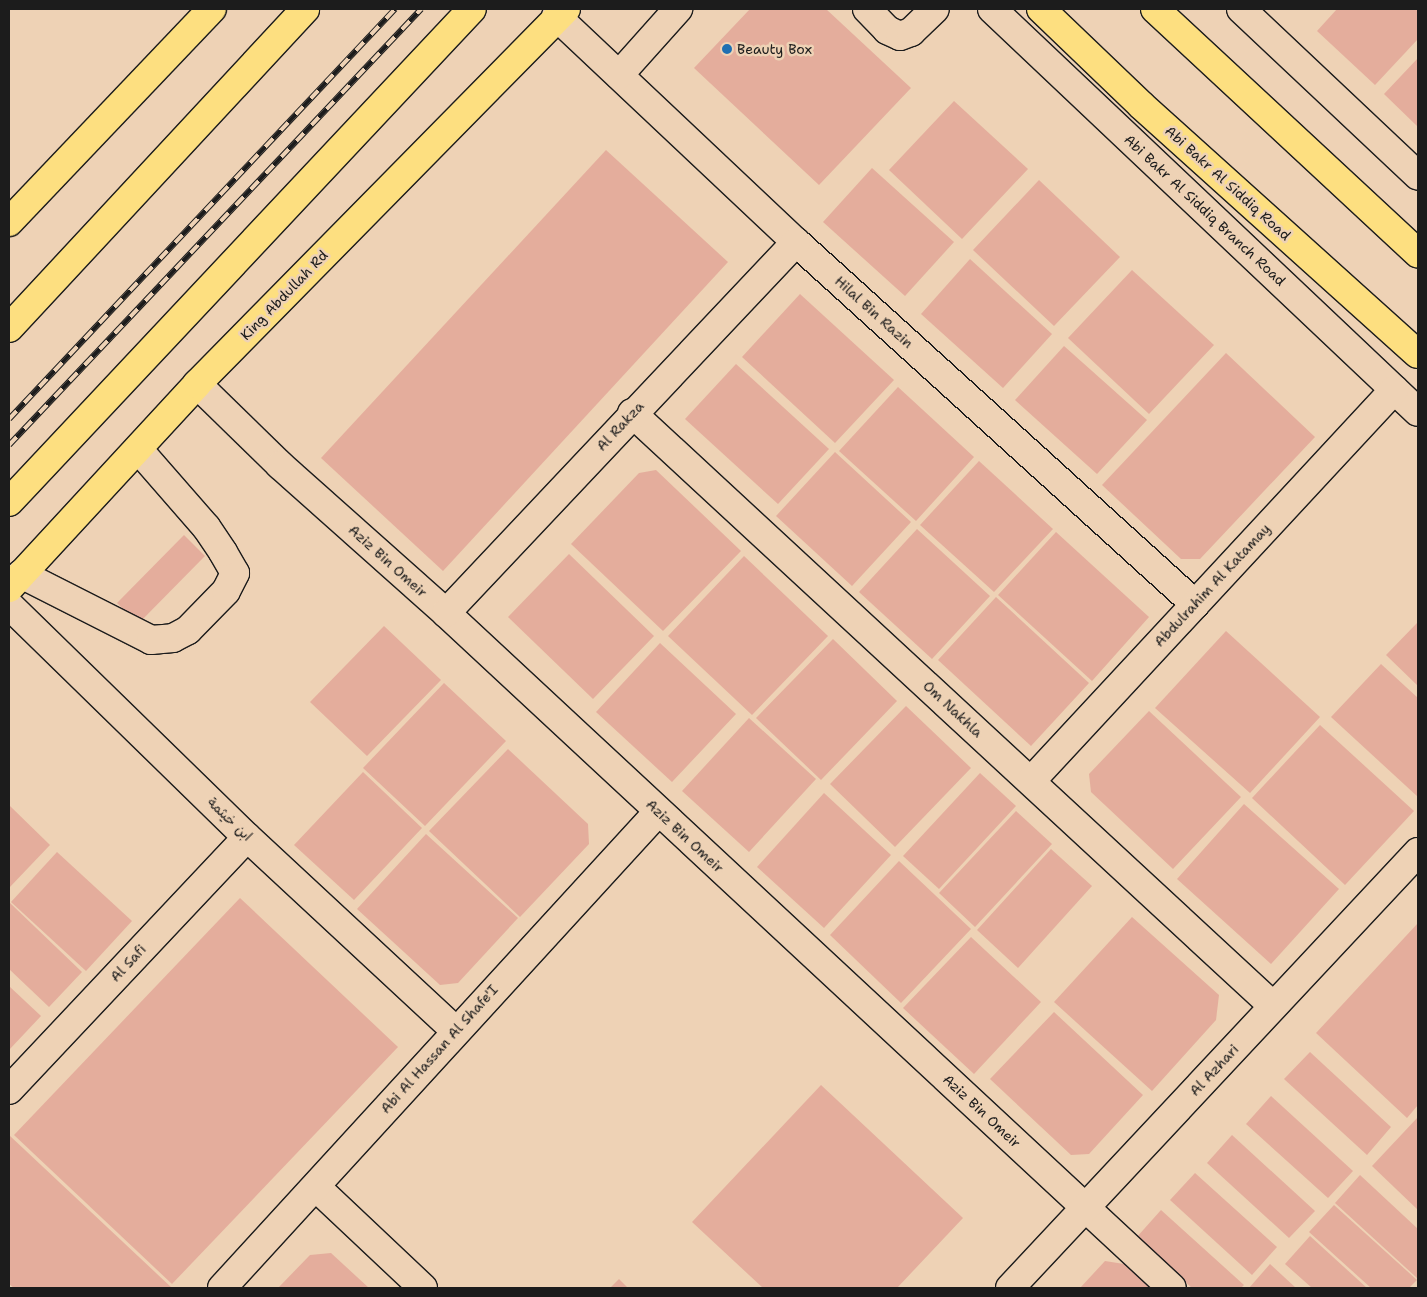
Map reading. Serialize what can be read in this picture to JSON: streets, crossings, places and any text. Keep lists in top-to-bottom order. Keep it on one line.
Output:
{"streets":{"main road":["Abi Bakr Al Siddiq Road","King Abdullah Rd"],"street":["Abi Bakr Al Siddiq Branch Road","Hilal Bin Razin","Al Rakza","Aziz Bin Omeir","Abdulrahim Al Katamay","Om Nakhla","ابن خيثمة","Al Safi","Abi Al Hassan Al Shafe'I","Al Azhari"]},"crossings":[["Abi Bakr Al Siddiq Branch Road","Abdulrahim Al Katamay"],["King Abdullah Rd","Hilal Bin Razin"],["King Abdullah Rd","Aziz Bin Omeir"],["Hilal Bin Razin","Al Rakza"],["Hilal Bin Razin","Abdulrahim Al Katamay"],["Al Rakza","Aziz Bin Omeir"],["Al Rakza","Om Nakhla"],["Aziz Bin Omeir","Abi Al Hassan Al Shafe'I"],["Aziz Bin Omeir","Al Azhari"],["Abdulrahim Al Katamay","Om Nakhla"],["Om Nakhla","Al Azhari"],["ابن خيثمة","Al Safi"],["ابن خيثمة","Abi Al Hassan Al Shafe'I"]],"places":["Beauty Box"]}
